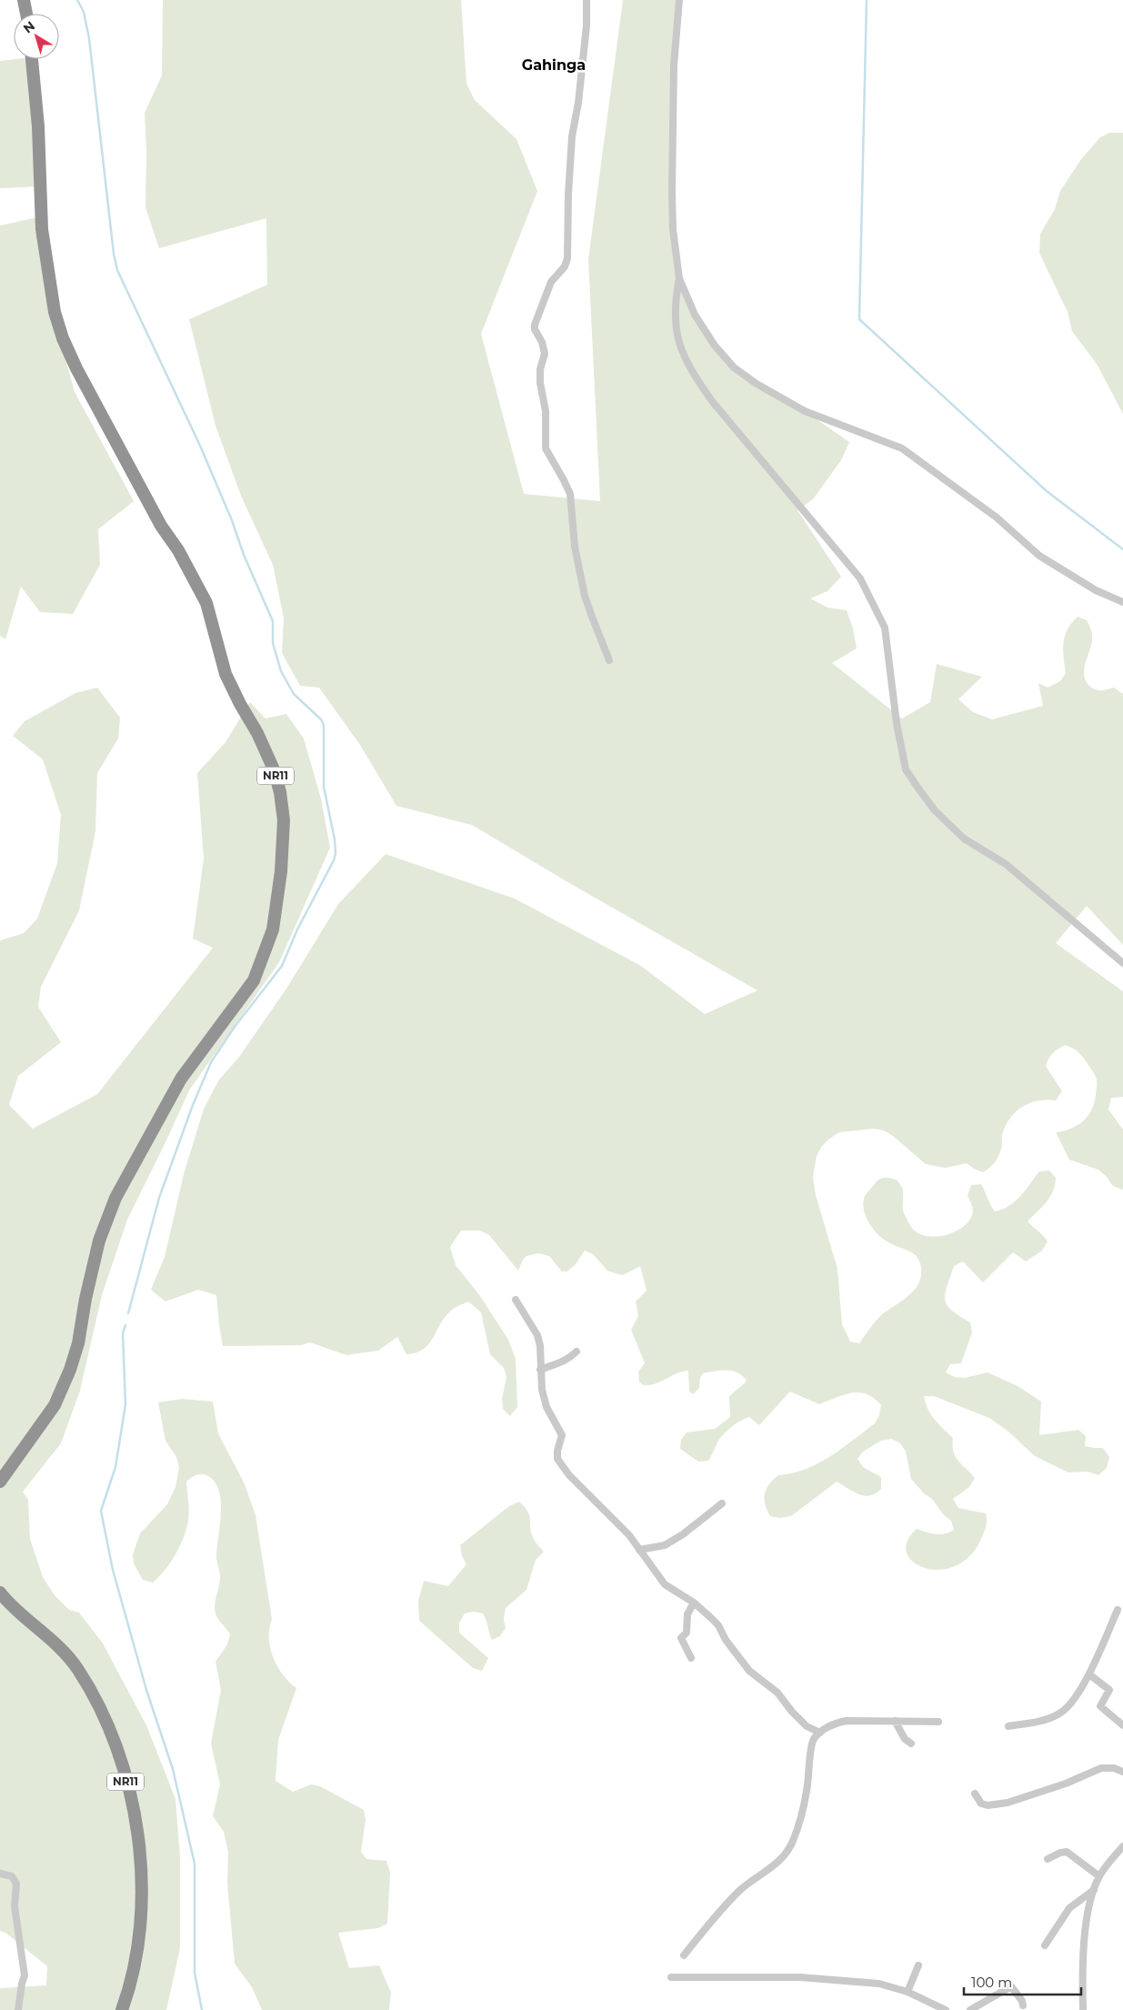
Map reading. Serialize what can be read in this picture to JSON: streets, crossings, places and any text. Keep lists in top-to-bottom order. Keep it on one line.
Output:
{"streets":{"highway":["NR11"]},"districts":["Gahinga"],"scale_bar":"100 m","north":"top left"}
